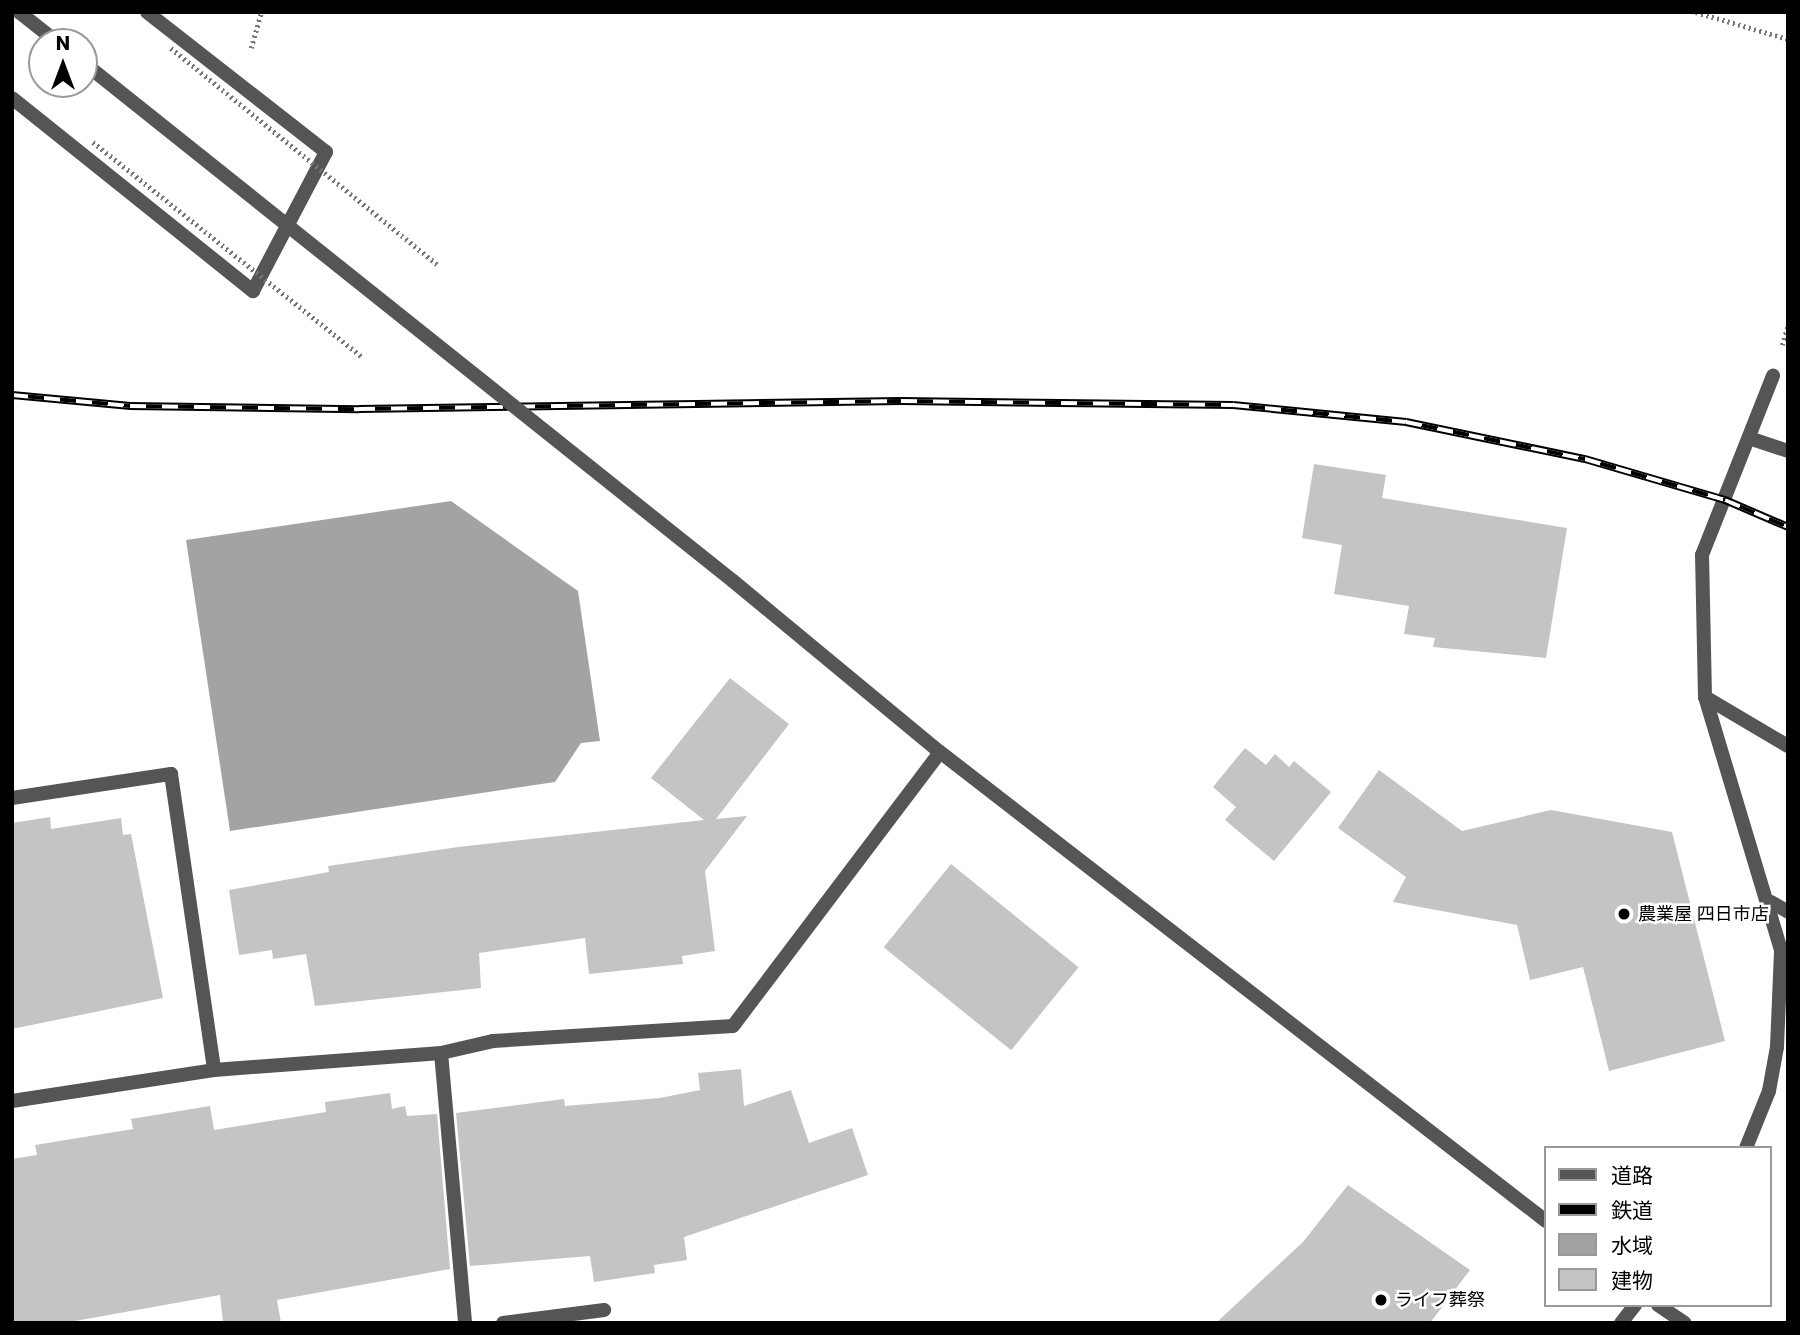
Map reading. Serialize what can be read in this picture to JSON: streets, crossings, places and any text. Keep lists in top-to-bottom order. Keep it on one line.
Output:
{"places":["農業屋 四日市店","ライフ葬祭"],"legend":["道路","鉄道","水域","建物"],"north":"top"}
